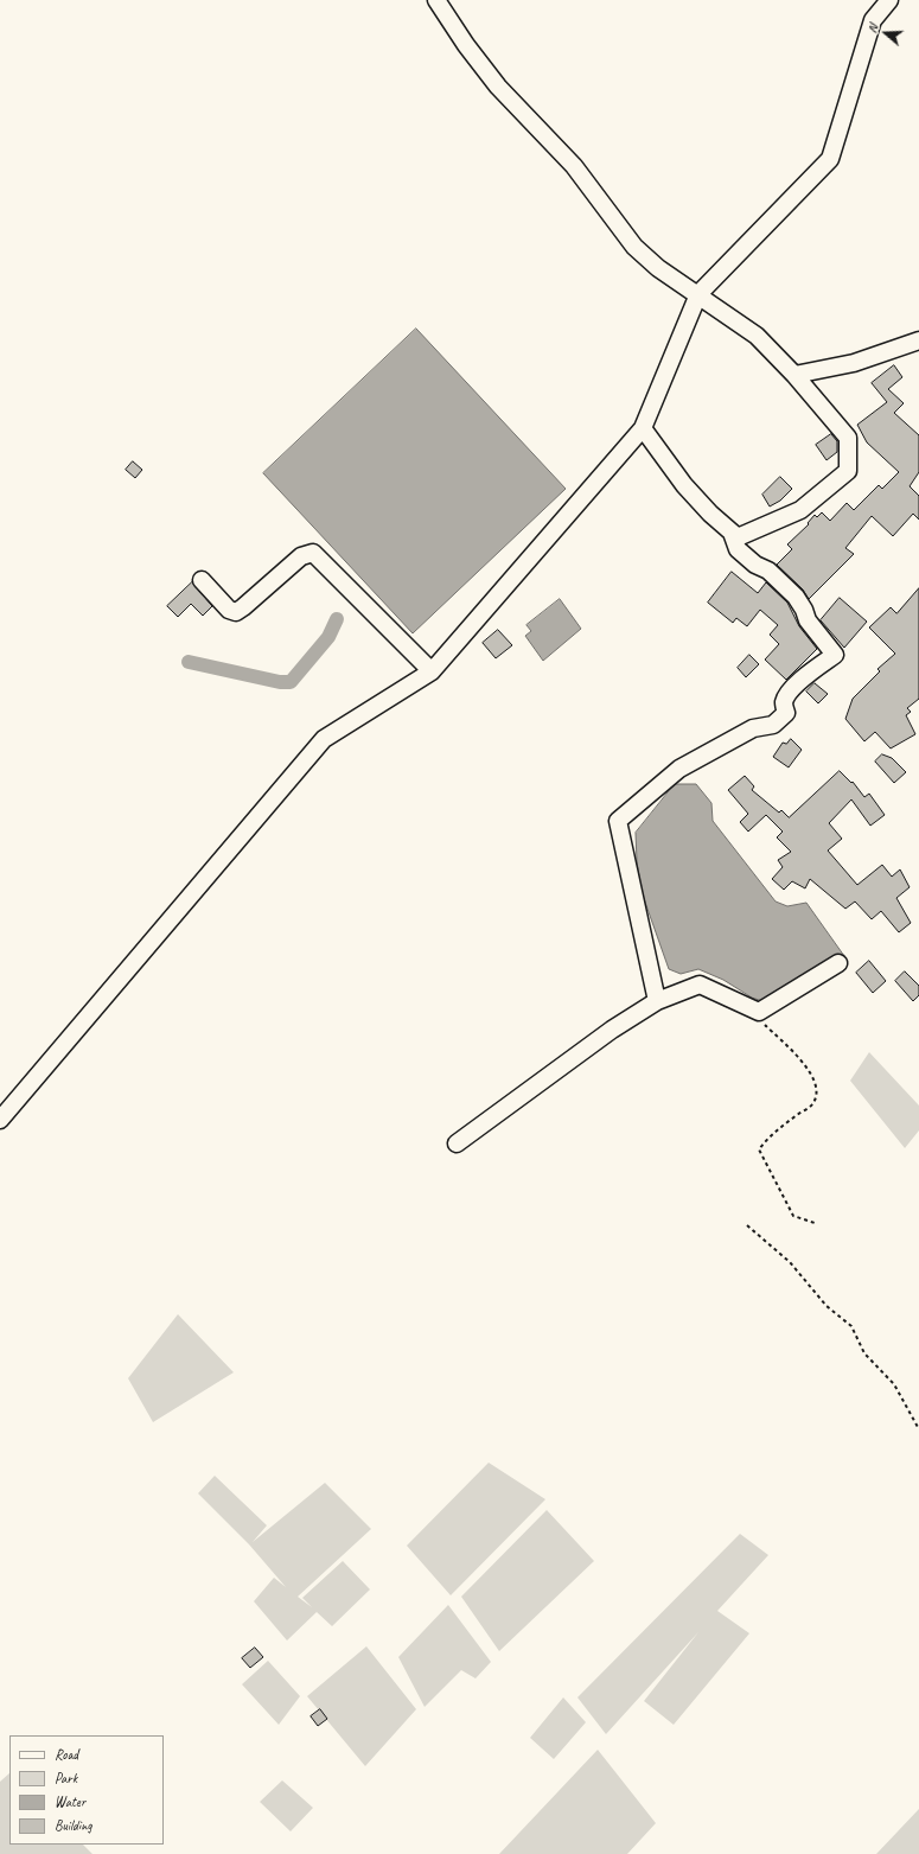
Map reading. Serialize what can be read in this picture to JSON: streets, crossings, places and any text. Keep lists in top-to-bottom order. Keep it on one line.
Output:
{"legend":["Road","Park","Water","Building"],"north":"left"}
